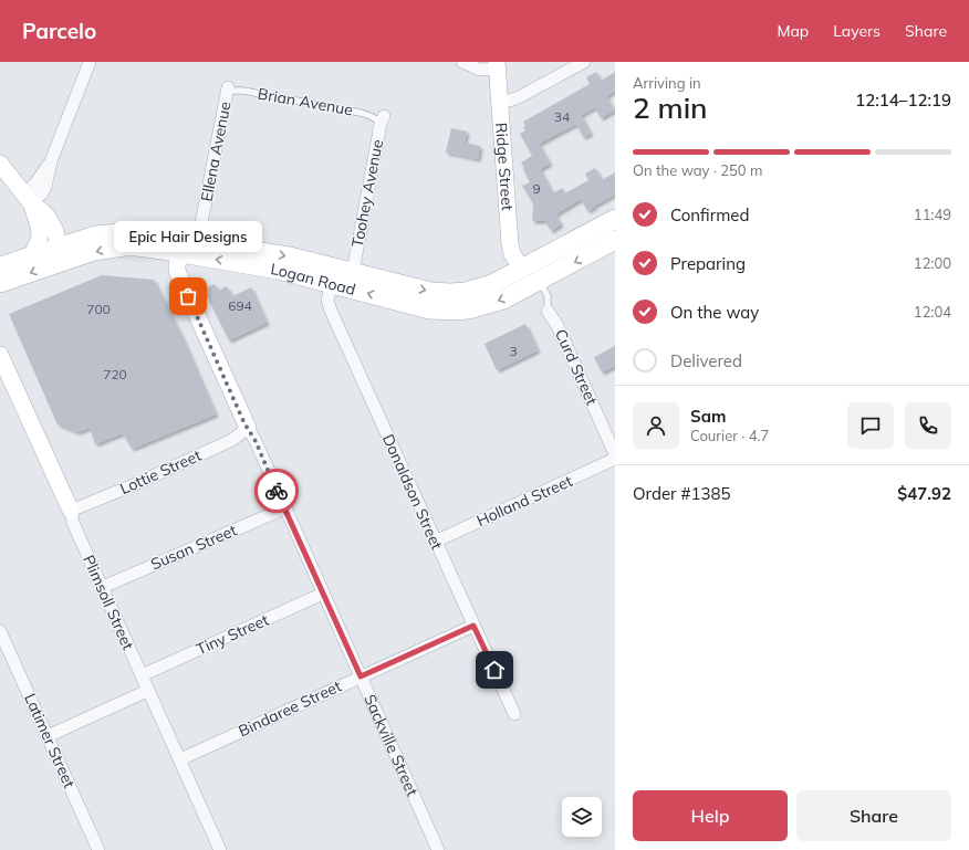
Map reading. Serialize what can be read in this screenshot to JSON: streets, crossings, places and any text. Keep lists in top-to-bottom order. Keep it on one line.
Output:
{"streets":{"main road":["Logan Road"],"street":["Ellena Avenue","Ridge Street","Toohey Avenue","Curd Street","Lottie Street","Donaldson Street","Holland Street","Susan Street","Plimsoll Street","Tiny Street","Bindaree Street","Latimer Street","Sackville Street"],"lane":["Brian Avenue"]},"crossings":[["Brian Avenue","Ellena Avenue"],["Brian Avenue","Toohey Avenue"],["Ellena Avenue","Logan Road"],["Ellena Avenue","Sackville Street"],["Ridge Street","Logan Road"],["Toohey Avenue","Logan Road"],["Toohey Avenue","Donaldson Street"],["Logan Road","Curd Street"],["Logan Road","Donaldson Street"],["Logan Road","Sackville Street"],["Lottie Street","Plimsoll Street"],["Lottie Street","Sackville Street"],["Donaldson Street","Holland Street"],["Donaldson Street","Bindaree Street"],["Susan Street","Plimsoll Street"],["Susan Street","Sackville Street"],["Plimsoll Street","Tiny Street"],["Plimsoll Street","Bindaree Street"],["Tiny Street","Sackville Street"],["Bindaree Street","Sackville Street"]],"places":["Epic Hair Designs"],"house_numbers":["34","9","694","700","3","720"],"page":{"header":"Parcelo","nav":["Map","Layers","Share"],"heading":["2 min","Arriving in","12:14–12:19"],"panel":["Sam","Courier · 4.7","Order #1385","$47.92"],"bar":"On the way · 250 m","list":[["Confirmed","11:49"],["Preparing","12:00"],["On the way","12:04"],"Delivered"],"bubble":"Epic Hair Designs","buttons":["Help","Share"]}}
